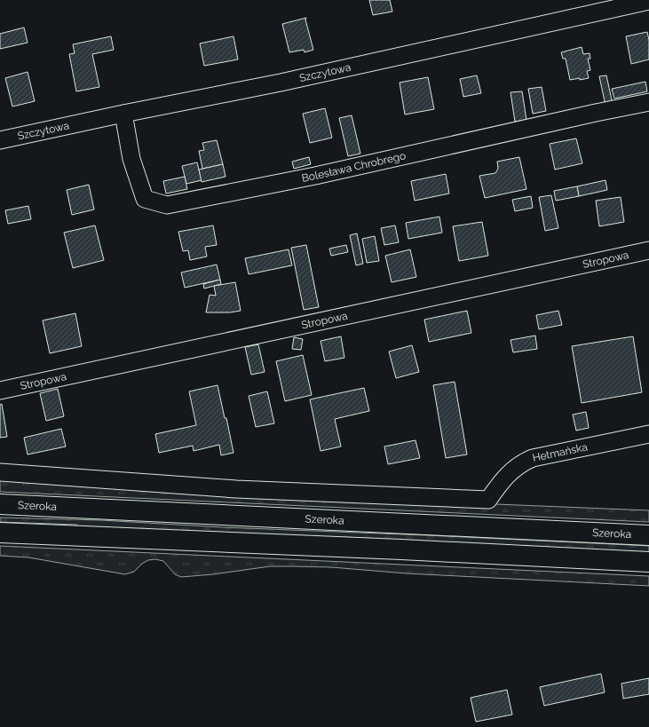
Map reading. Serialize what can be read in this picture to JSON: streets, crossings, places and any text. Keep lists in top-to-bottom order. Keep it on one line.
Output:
{"streets":{"main road":["Szeroka"],"street":["Szczytowa","Bolesława Chrobrego","Stropowa","Hetmańska"]},"crossings":[["Szczytowa","Bolesława Chrobrego"]]}
